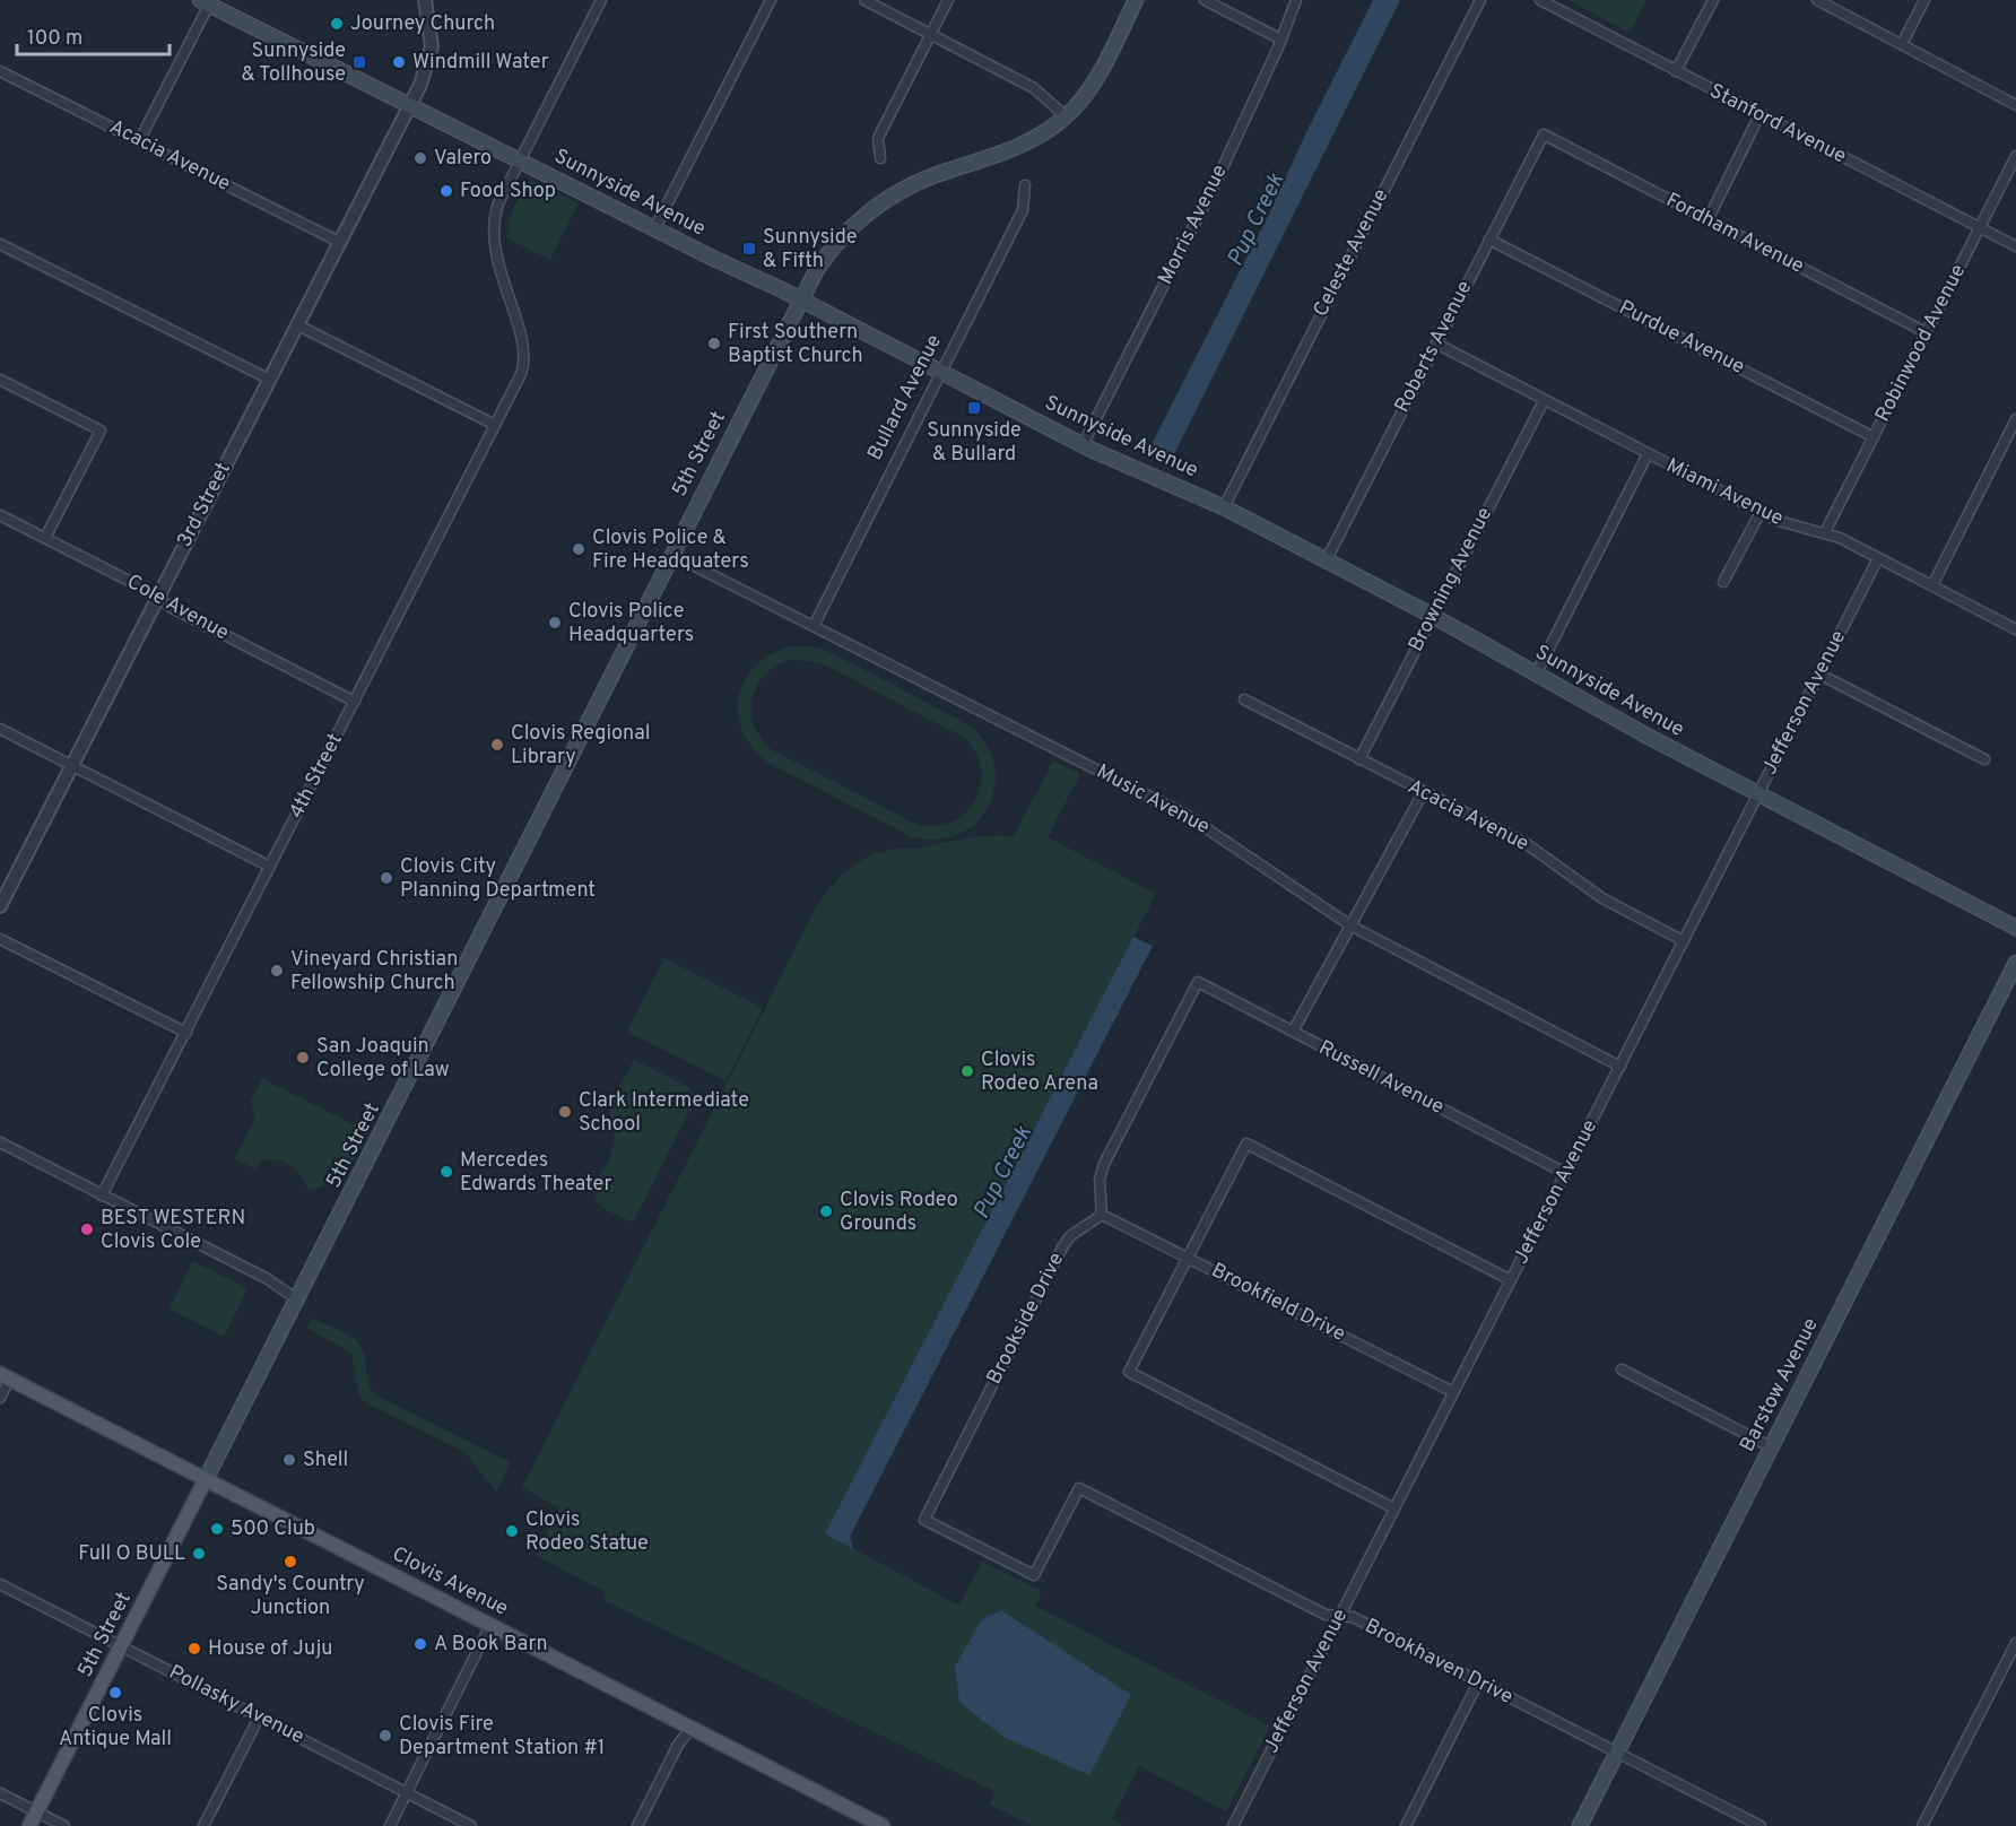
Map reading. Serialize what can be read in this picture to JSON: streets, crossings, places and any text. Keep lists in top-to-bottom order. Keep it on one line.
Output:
{"streets":{"main road":["Sunnyside Avenue","5th Street","Barstow Avenue","Clovis Avenue"],"street":["Stanford Avenue","Acacia Avenue","Morris Avenue","Fordham Avenue","Celeste Avenue","Purdue Avenue","Robinwood Avenue","Roberts Avenue","Bullard Avenue","Miami Avenue","3rd Street","Browning Avenue","Cole Avenue","Jefferson Avenue","4th Street","Music Avenue","Russell Avenue","Brookfield Drive","Brookside Drive","Brookhaven Drive","Pollasky Avenue"]},"crossings":[["Stanford Avenue","Robinwood Avenue"],["Acacia Avenue","3rd Street"],["Acacia Avenue","Browning Avenue"],["Acacia Avenue","Jefferson Avenue"],["Sunnyside Avenue","Morris Avenue"],["Sunnyside Avenue","Celeste Avenue"],["Sunnyside Avenue","Roberts Avenue"],["Sunnyside Avenue","Bullard Avenue"],["Sunnyside Avenue","5th Street"],["Sunnyside Avenue","3rd Street"],["Sunnyside Avenue","Browning Avenue"],["Sunnyside Avenue","Jefferson Avenue"],["Sunnyside Avenue","4th Street"],["Fordham Avenue","Robinwood Avenue"],["Fordham Avenue","Roberts Avenue"],["Purdue Avenue","Robinwood Avenue"],["Purdue Avenue","Roberts Avenue"],["Robinwood Avenue","Miami Avenue"],["Roberts Avenue","Miami Avenue"],["Bullard Avenue","Music Avenue"],["5th Street","Music Avenue"],["5th Street","Clovis Avenue"],["5th Street","Pollasky Avenue"],["Miami Avenue","Browning Avenue"],["Miami Avenue","Jefferson Avenue"],["3rd Street","Cole Avenue"],["Cole Avenue","4th Street"],["Jefferson Avenue","Music Avenue"],["Jefferson Avenue","Russell Avenue"],["Jefferson Avenue","Brookfield Drive"],["Jefferson Avenue","Brookhaven Drive"],["Russell Avenue","Brookfield Drive"],["Russell Avenue","Brookside Drive"],["Brookfield Drive","Brookside Drive"],["Brookside Drive","Brookhaven Drive"],["Barstow Avenue","Brookhaven Drive"]],"water":["Pup Creek"],"places":{"other":["Journey Church","Windmill Water","Valero","Food Shop","First Southern Baptist Church","Clovis Police & Fire Headquaters","Clovis Police Headquarters","Clovis Regional Library","Clovis City Planning Department","Vineyard Christian Fellowship Church","San Joaquin College of Law","Clovis Rodeo Arena","Clark Intermediate School","Mercedes Edwards Theater","Clovis Rodeo Grounds","BEST WESTERN Clovis Cole","Shell","500 Club","Clovis Rodeo Statue","Full O BULL","Sandy's Country Junction","A Book Barn","House of Juju","Clovis Antique Mall","Clovis Fire Department Station #1"],"transit":["Sunnyside & Tollhouse","Sunnyside & Fifth","Sunnyside & Bullard"]},"scale_bar":"100 m"}
